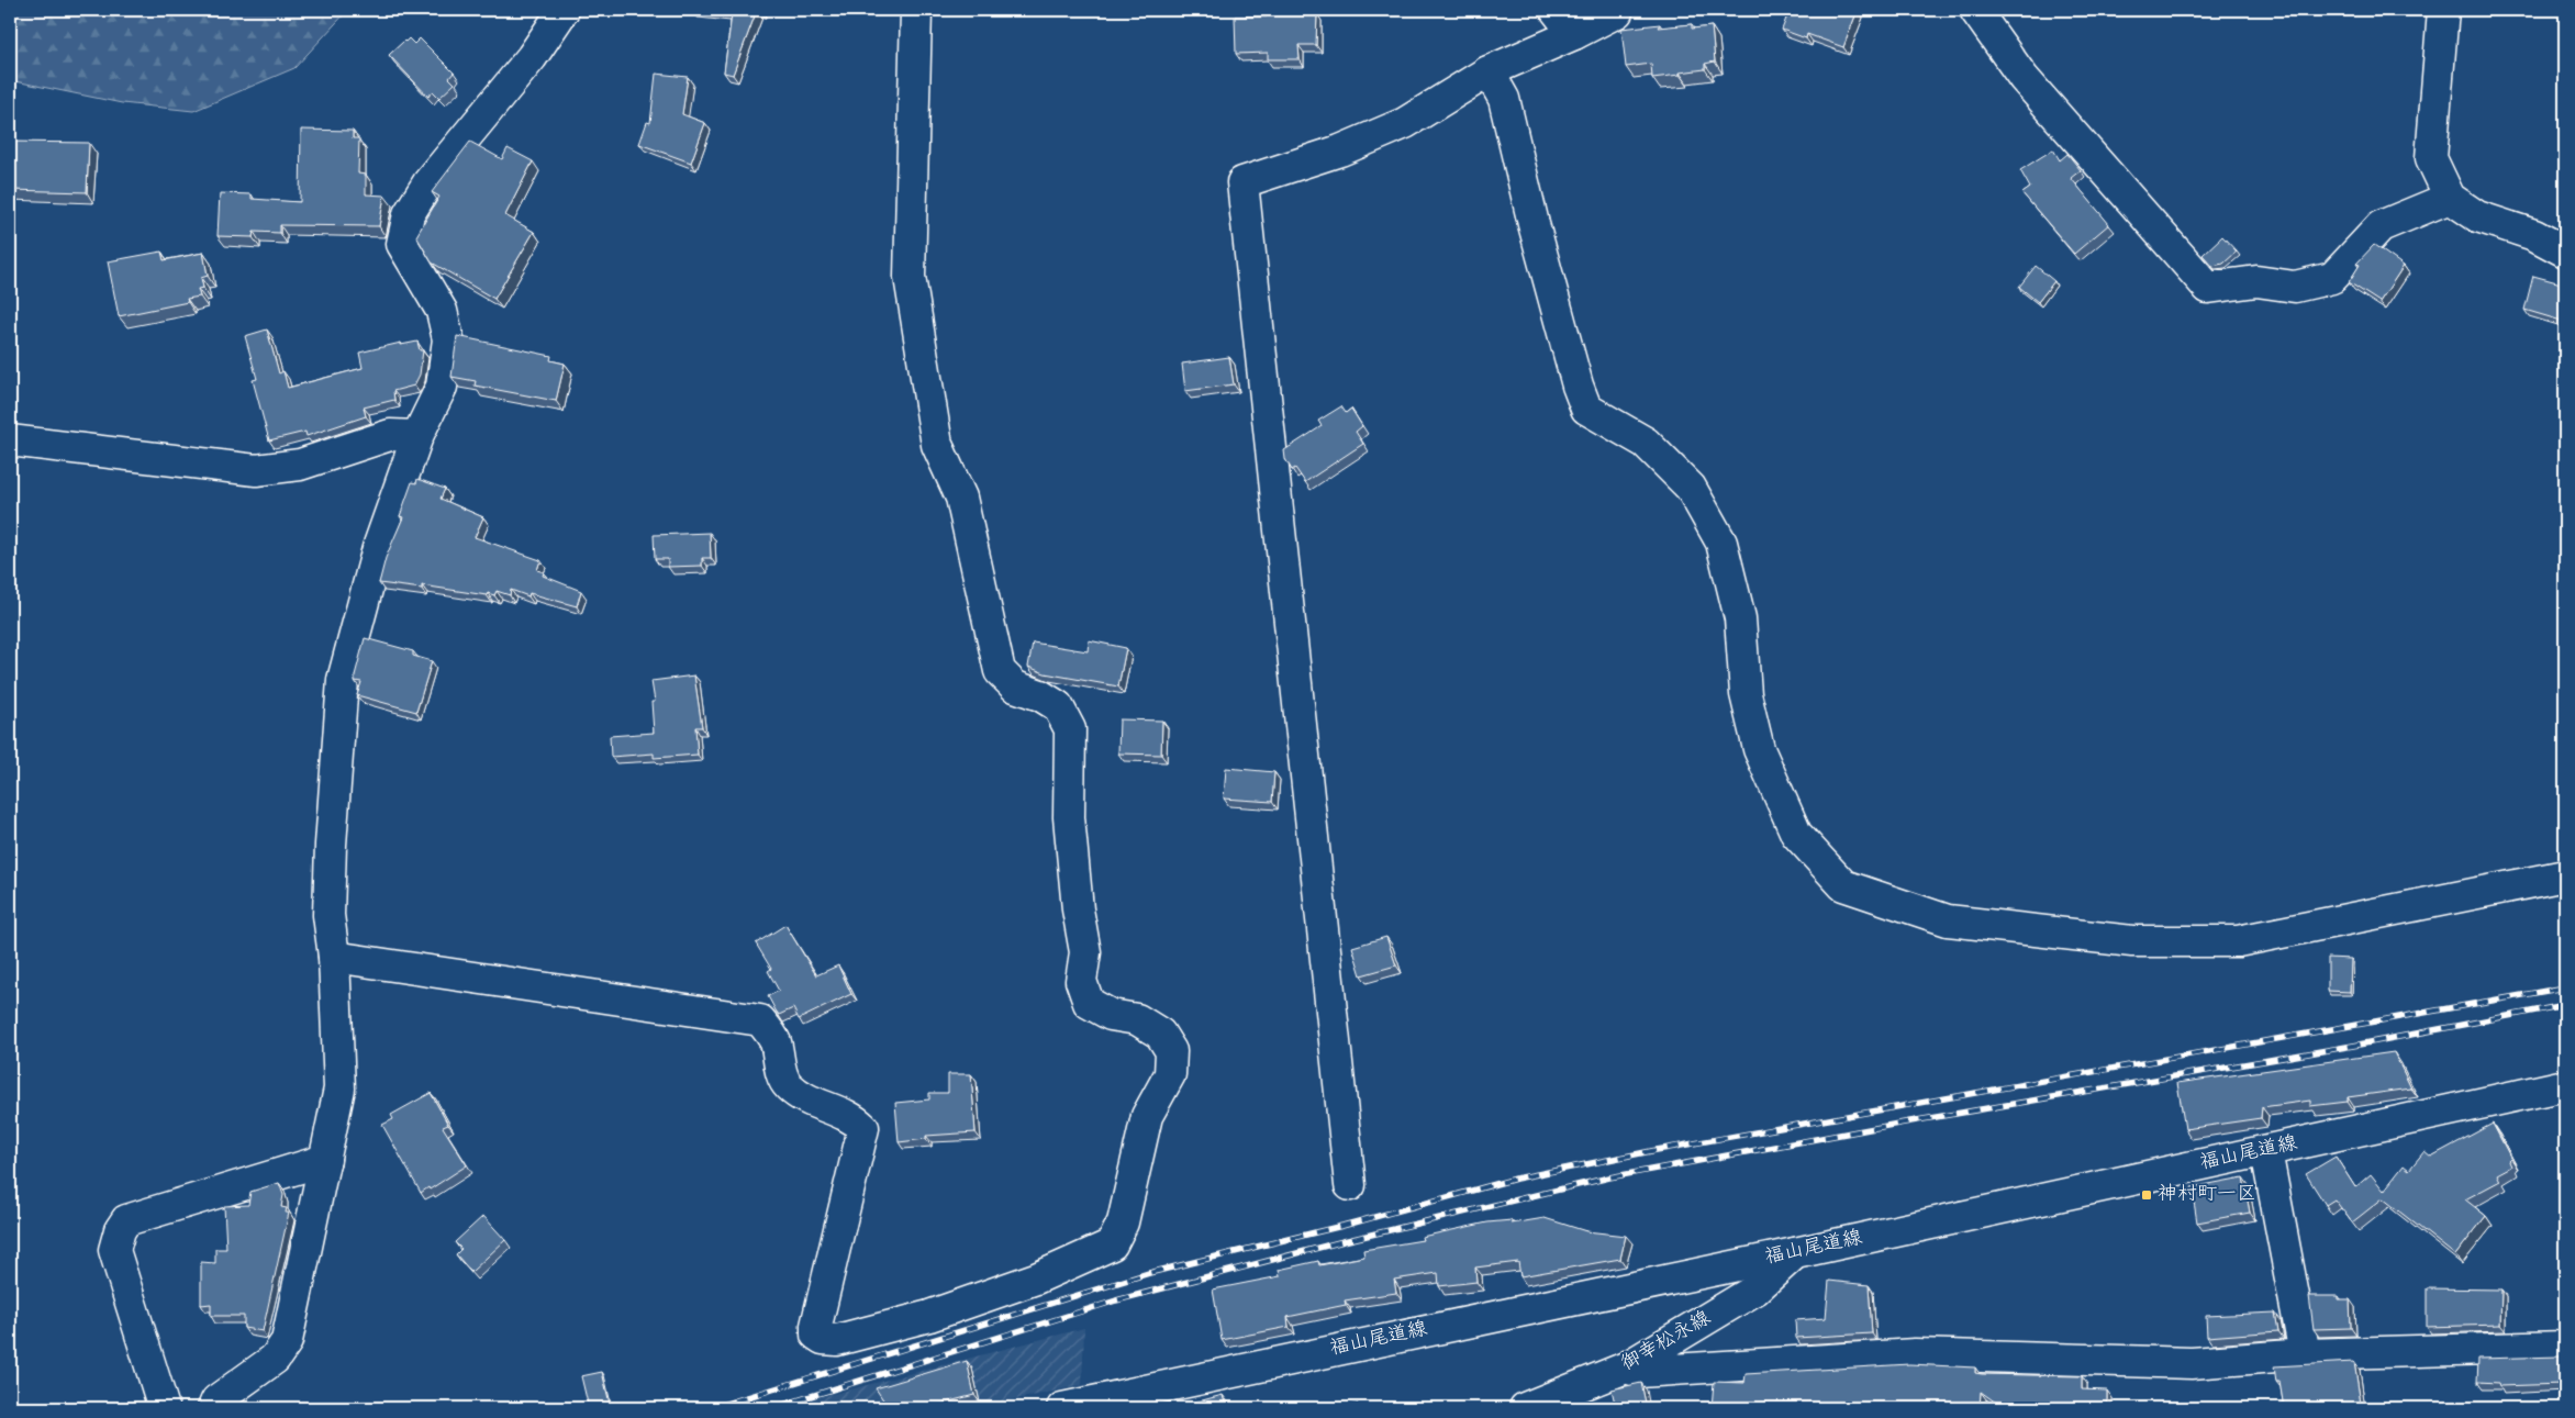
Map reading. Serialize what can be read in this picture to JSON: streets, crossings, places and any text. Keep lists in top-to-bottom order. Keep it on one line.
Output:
{"streets":{"street":["福山尾道線","御幸松永線"]},"crossings":[["福山尾道線","御幸松永線"]],"places":{"transit":["神村町一区"]}}
